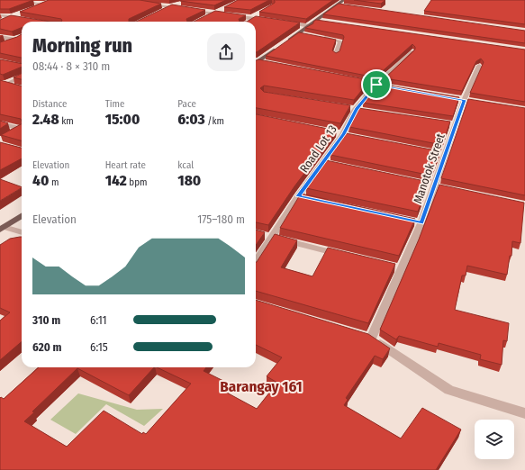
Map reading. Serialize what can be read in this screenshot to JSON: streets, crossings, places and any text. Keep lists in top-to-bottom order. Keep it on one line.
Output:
{"streets":{"street":["Road Lot 13","Manotok Street"]},"districts":["Barangay 161"],"page":{"heading":["Morning run","08:44 · 8 × 310 m"],"stats":[["Distance","2.48 km"],["Time","15:00"],["Pace","6:03 /km"],["Elevation","40 m"],["Heart rate","142 bpm"],["kcal","180"]],"chart":["Elevation","175–180 m"],"list":[{"name":"310 m","note":"6:11"},{"name":"620 m","note":"6:15"}]}}
